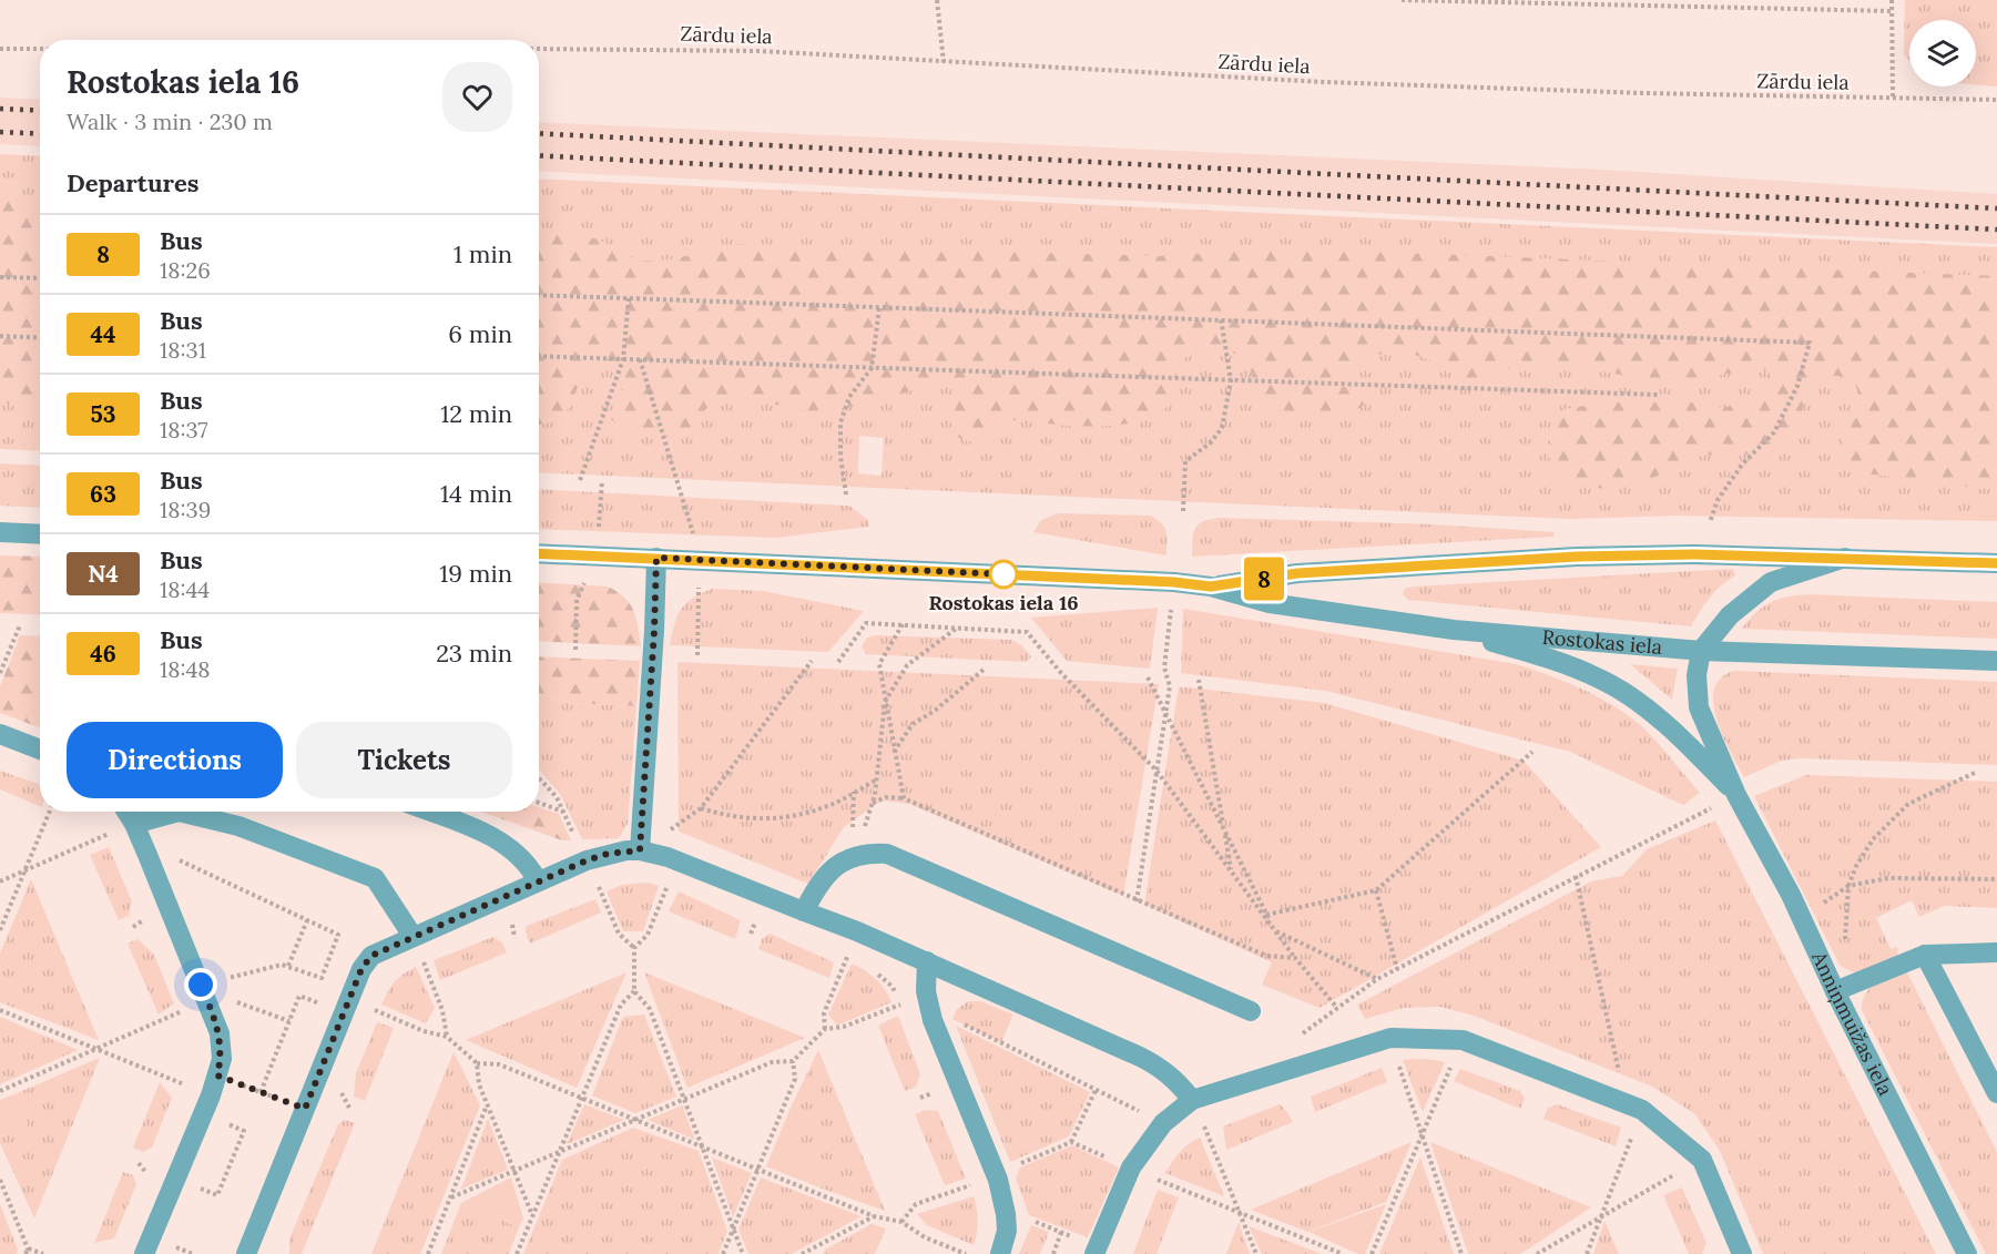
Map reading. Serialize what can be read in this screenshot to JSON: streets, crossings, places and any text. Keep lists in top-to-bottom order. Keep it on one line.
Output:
{"streets":{"street":["Rostokas iela","Anniņmuižas iela"],"path":["Zārdu iela"]},"crossings":[["Rostokas iela","Anniņmuižas iela"]],"places":["Rostokas iela 16"],"lines":["bus line 8"],"page":{"on_map":"8","heading":[["Rostokas iela 16","Walk · 3 min · 230 m"],"Departures"],"list":[{"mark":"8","name":"Bus","note":"18:26","value":"1 min"},{"mark":"44","name":"Bus","note":"18:31","value":"6 min"},{"mark":"53","name":"Bus","note":"18:37","value":"12 min"},{"mark":"63","name":"Bus","note":"18:39","value":"14 min"},{"mark":"N4","name":"Bus","note":"18:44","value":"19 min"},{"mark":"46","name":"Bus","note":"18:48","value":"23 min"}],"buttons":["Directions","Tickets"]}}
